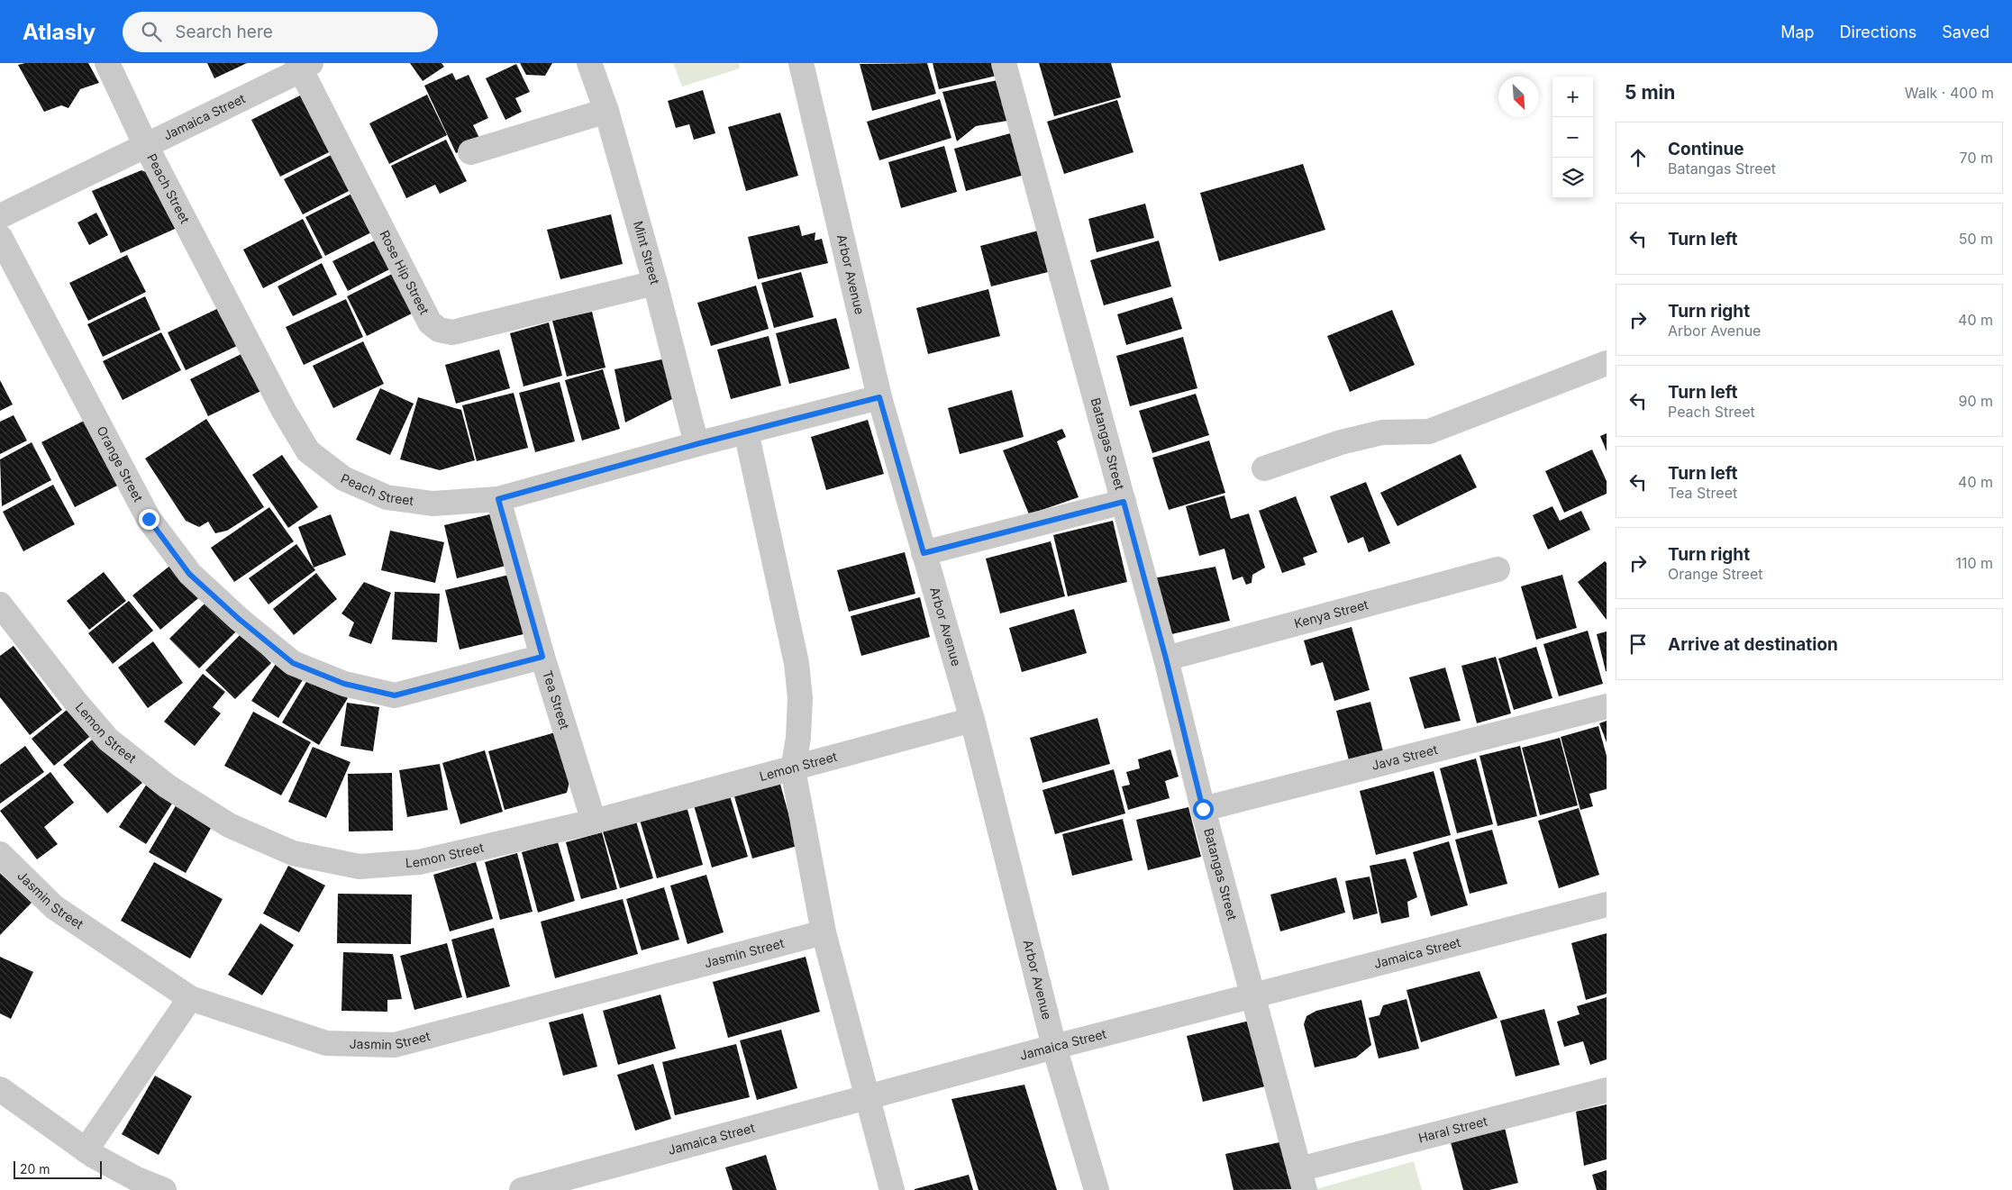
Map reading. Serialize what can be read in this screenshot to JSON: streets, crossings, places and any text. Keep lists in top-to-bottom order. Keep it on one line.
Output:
{"streets":{"street":["Jamaica Street","Peach Street","Mint Street","Rose Hip Street","Arbor Avenue","Batangas Street","Orange Street","Kenya Street","Tea Street","Lemon Street","Java Street","Jasmin Street","Haral Street"]},"crossings":[["Jamaica Street","Peach Street"],["Jamaica Street","Rose Hip Street"],["Jamaica Street","Arbor Avenue"],["Jamaica Street","Batangas Street"],["Peach Street","Mint Street"],["Peach Street","Arbor Avenue"],["Peach Street","Tea Street"],["Mint Street","Rose Hip Street"],["Arbor Avenue","Lemon Street"],["Batangas Street","Kenya Street"],["Batangas Street","Java Street"],["Batangas Street","Haral Street"],["Orange Street","Tea Street"],["Tea Street","Lemon Street"]],"scale_bar":"20 m","north":"bottom right","page":{"header":"Atlasly","search":"Search here","nav":["Map","Directions","Saved"],"heading":["5 min","Walk · 400 m"],"map_buttons":["+","−"],"list":[["Continue","Batangas Street","70 m"],["Turn left","50 m"],["Turn right","Arbor Avenue","40 m"],["Turn left","Peach Street","90 m"],["Turn left","Tea Street","40 m"],["Turn right","Orange Street","110 m"],"Arrive at destination"],"scale":"20 m"}}
